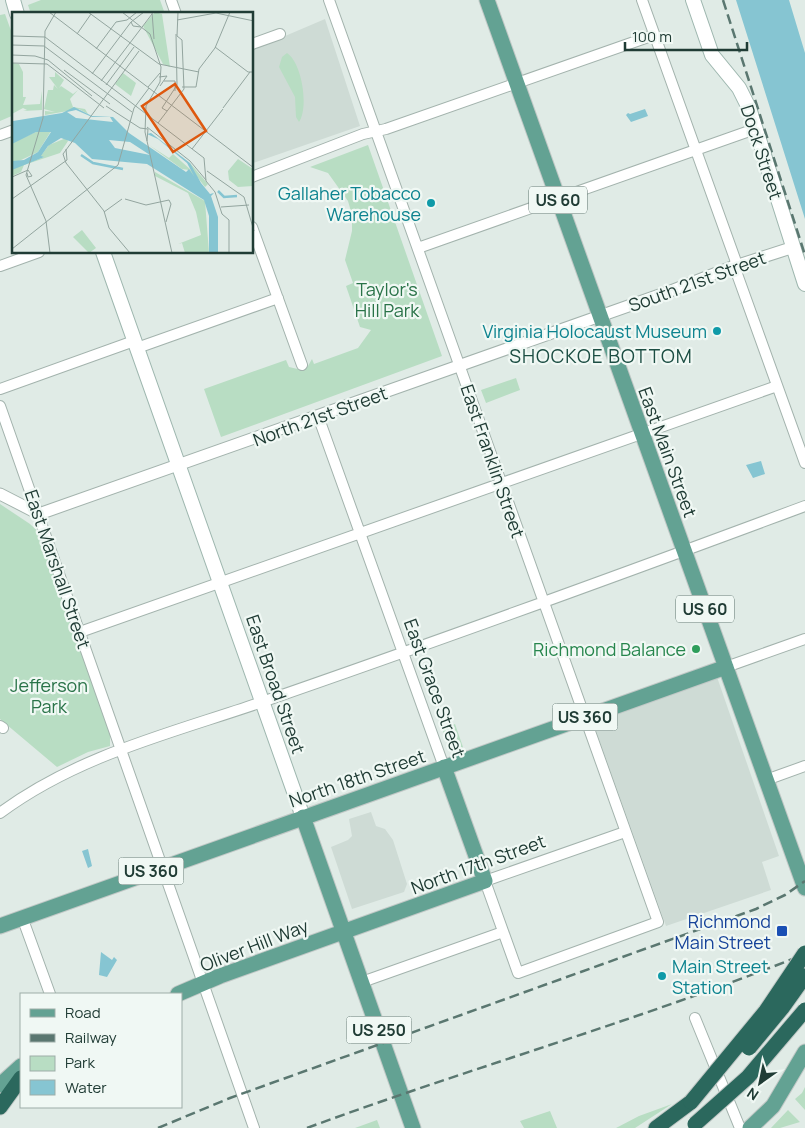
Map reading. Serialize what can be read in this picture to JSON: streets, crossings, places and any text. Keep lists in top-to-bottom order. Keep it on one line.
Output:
{"streets":{"main road":["Dock Street","US 60","East Main Street","East Broad Street","East Grace Street","US 360","North 18th Street","North 17th Street","Oliver Hill Way","US 250"],"street":["South 21st Street","North 21st Street","East Franklin Street","East Marshall Street"]},"crossings":[["Dock Street","South 21st Street"],["South 21st Street","North 21st Street"],["South 21st Street","East Main Street"],["North 21st Street","East Main Street"],["North 21st Street","East Franklin Street"],["North 21st Street","East Marshall Street"],["North 21st Street","East Broad Street"],["North 21st Street","East Grace Street"],["East Main Street","North 18th Street"],["East Franklin Street","East Grace Street"],["East Franklin Street","North 18th Street"],["East Franklin Street","North 17th Street"],["East Marshall Street","North 18th Street"],["East Marshall Street","Oliver Hill Way"],["East Broad Street","North 18th Street"],["East Broad Street","North 17th Street"],["East Broad Street","Oliver Hill Way"],["East Grace Street","North 18th Street"],["East Grace Street","North 17th Street"],["North 17th Street","Oliver Hill Way"]],"districts":["SHOCKOE BOTTOM"],"parks":["Taylor's Hill Park","Jefferson Park"],"places":{"other":["Gallaher Tobacco Warehouse","Virginia Holocaust Museum","Richmond Balance","Main Street Station"],"transit":["Richmond Main Street"]},"legend":["Road","Railway","Park","Water"],"scale_bar":"100 m","north":"bottom left"}
